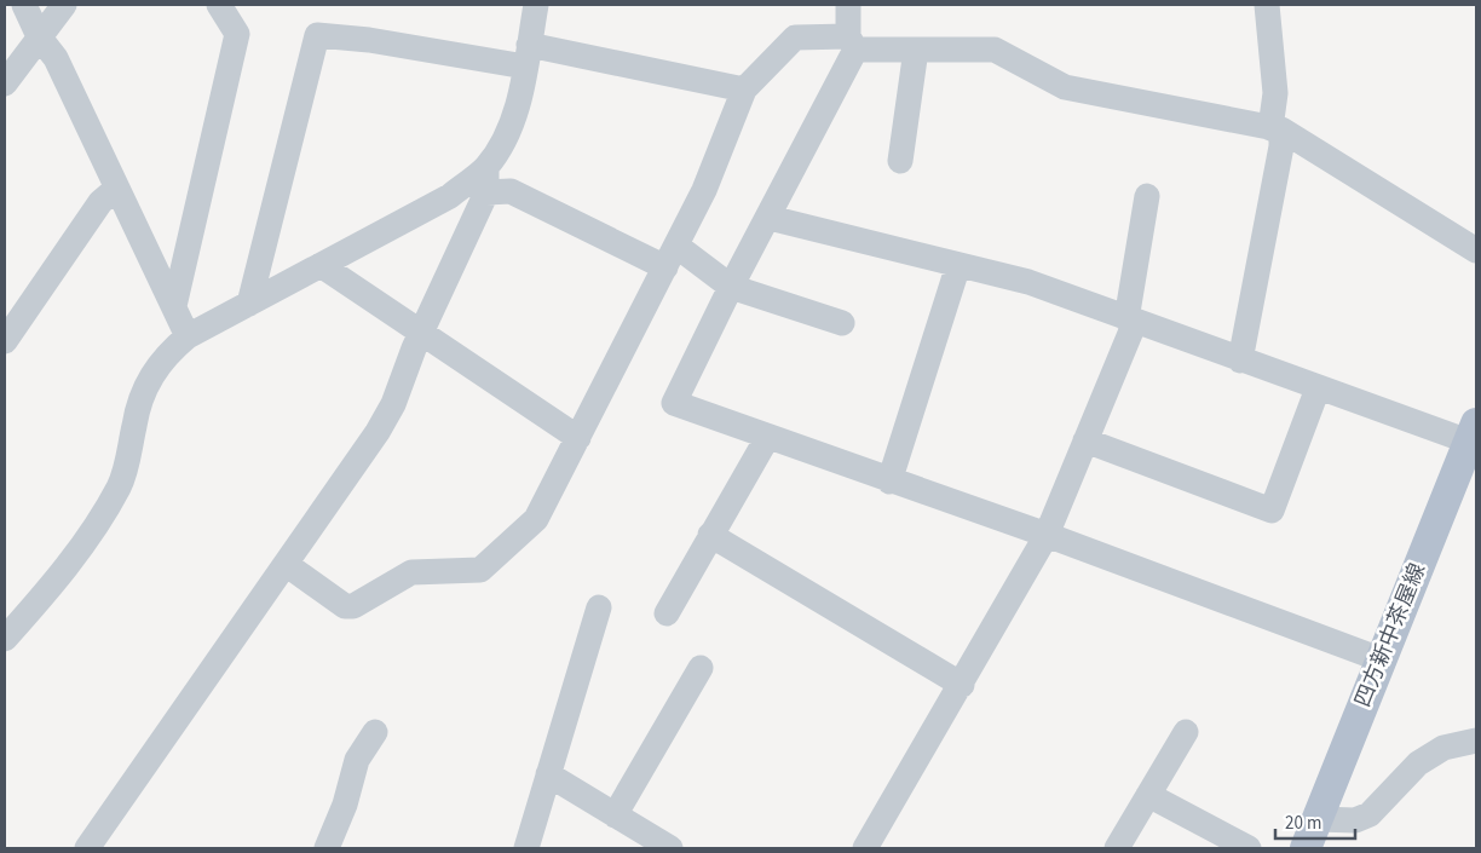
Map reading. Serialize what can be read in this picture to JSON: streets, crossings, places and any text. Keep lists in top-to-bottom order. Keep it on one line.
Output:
{"streets":{"main road":["四方新中茶屋線"]},"scale_bar":"20 m"}
